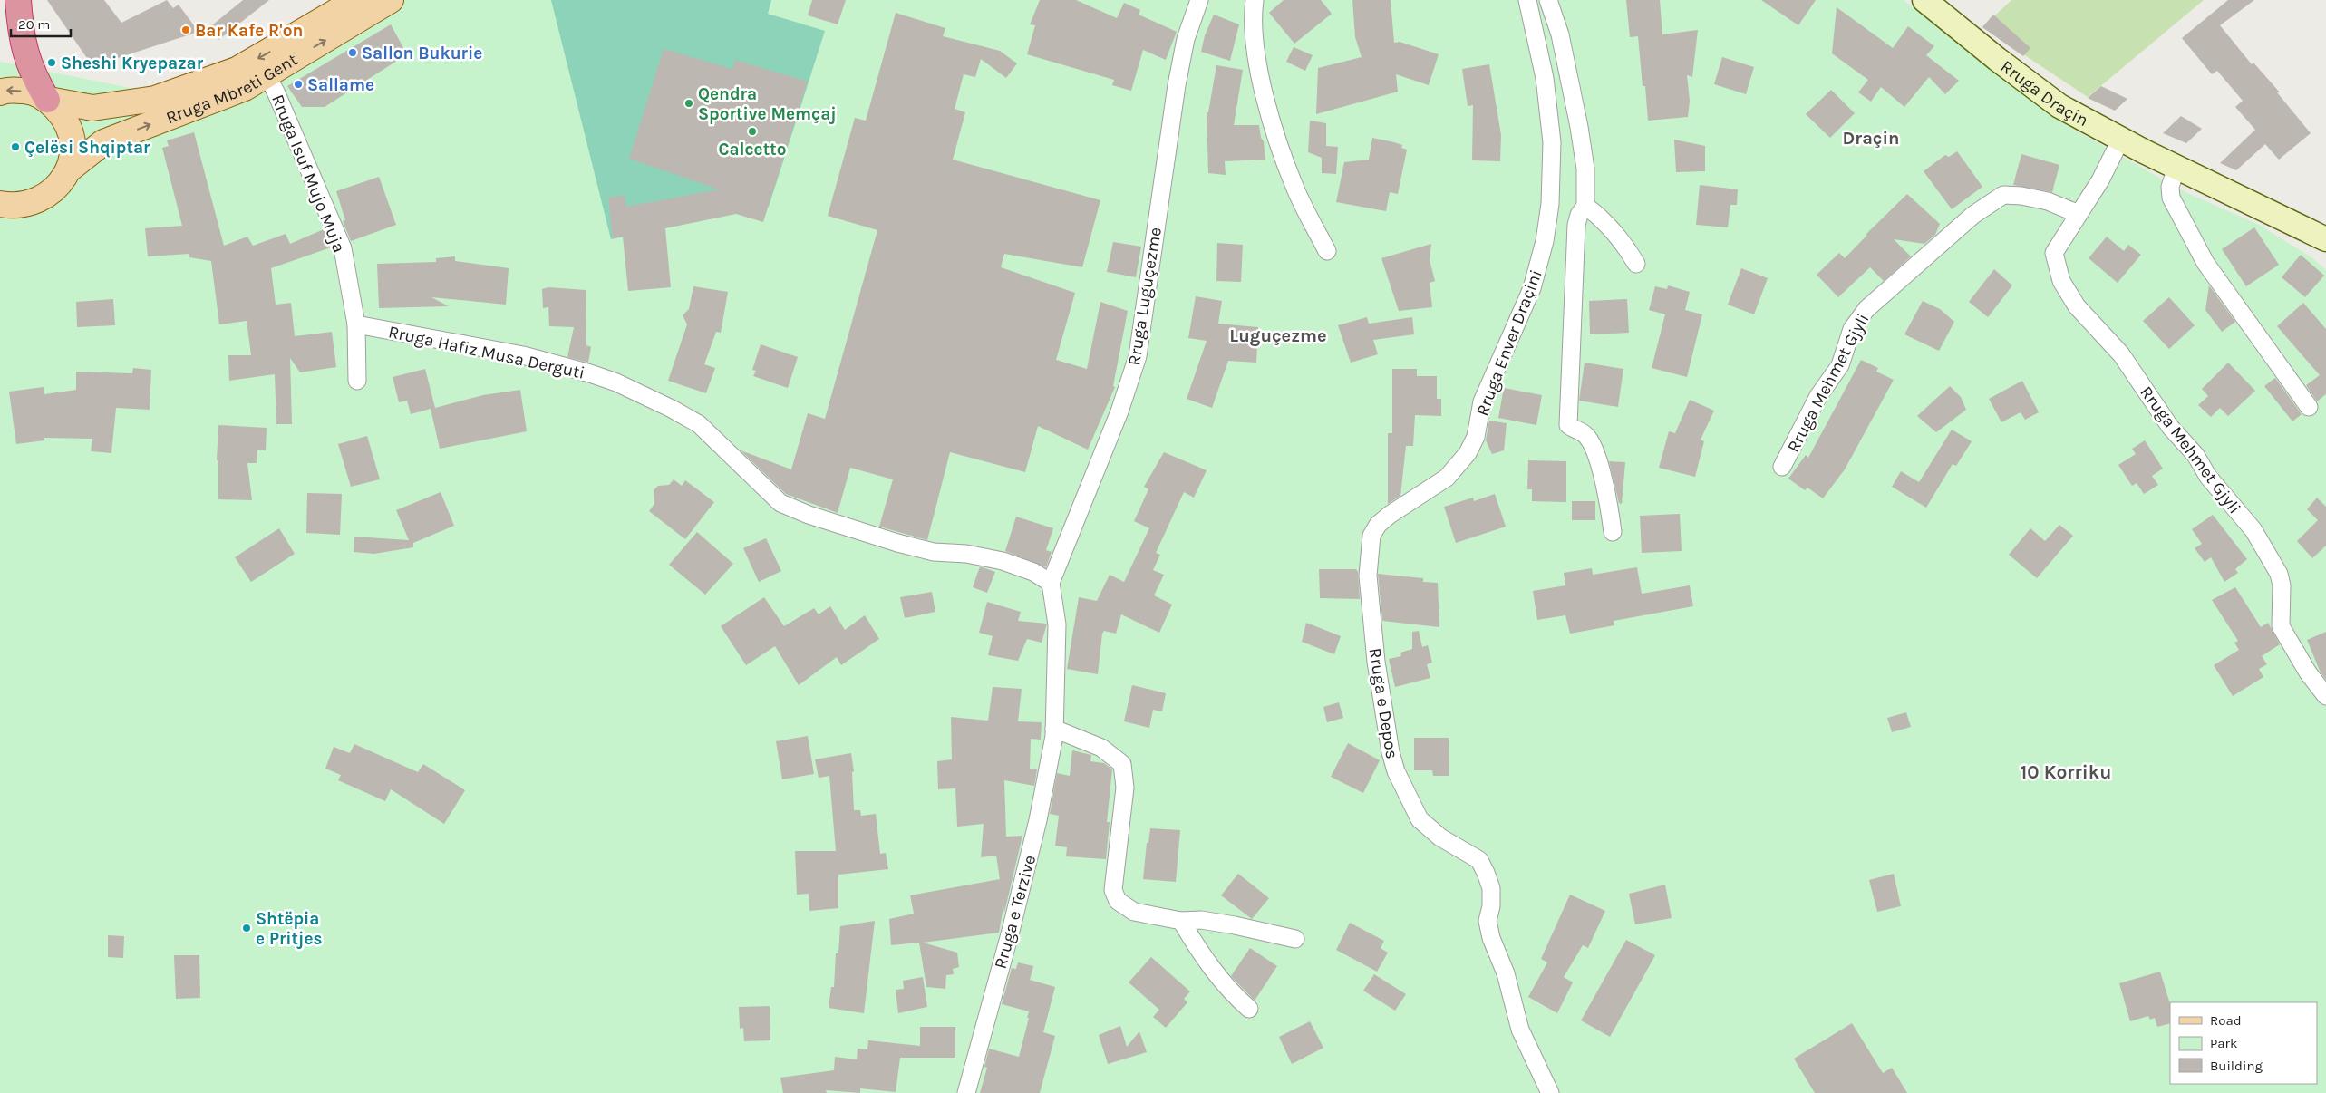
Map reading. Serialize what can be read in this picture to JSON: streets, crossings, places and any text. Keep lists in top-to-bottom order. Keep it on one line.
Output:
{"streets":{"main road":["Rruga Mbreti Gent","Rruga Draçin"],"street":["Rruga Isuf Mujo Muja","Rruga Luguçezme","Rruga Enver Draçini","Rruga Hafiz Musa Derguti","Rruga Mehmet Gjyli","Rruga e Depos","Rruga e Terzive"]},"crossings":[["Rruga Mbreti Gent","Rruga Isuf Mujo Muja"],["Rruga Draçin","Rruga Mehmet Gjyli"],["Rruga Isuf Mujo Muja","Rruga Hafiz Musa Derguti"],["Rruga Luguçezme","Rruga Hafiz Musa Derguti"],["Rruga Luguçezme","Rruga e Terzive"],["Rruga Enver Draçini","Rruga e Depos"],["Rruga Hafiz Musa Derguti","Rruga e Terzive"]],"districts":["Draçin","Luguçezme","10 Korriku"],"places":["Bar Kafe R'on","Sallon Bukurie","Sheshi Kryepazar","Sallame","Qendra Sportive Memçaj","Calcetto","Çelësi Shqiptar","Shtëpia e Pritjes"],"legend":["Road","Park","Building"],"scale_bar":"20 m"}
